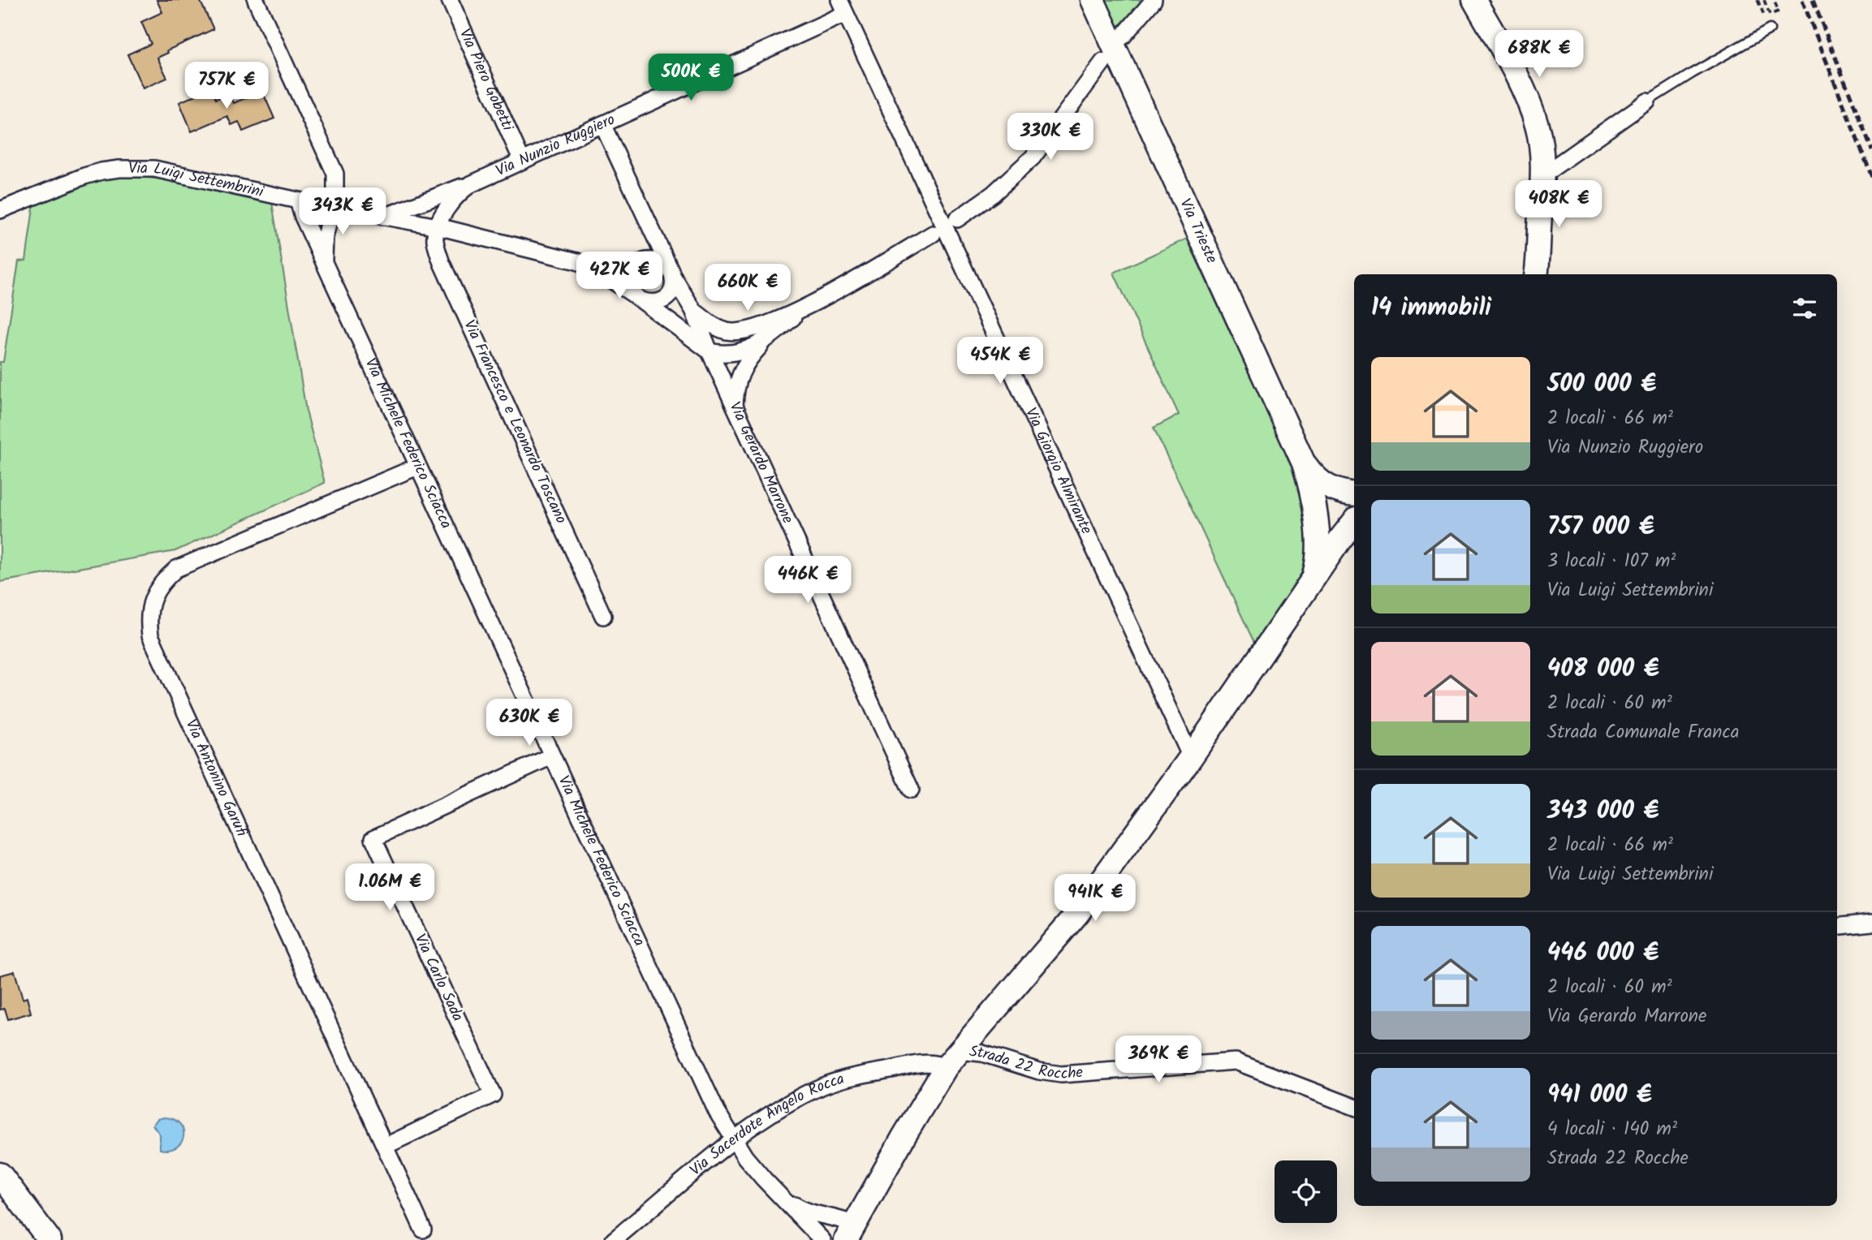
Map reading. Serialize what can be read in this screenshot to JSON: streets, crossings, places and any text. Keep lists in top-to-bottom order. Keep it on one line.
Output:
{"streets":{"street":["Via Piero Gobetti","Via Nunzio Ruggiero","Via Luigi Settembrini","Via Trieste","Via Francesco e Leonardo Toscano","Via Michele Federico Sciacca","Via Gerardo Marrone","Via Giorgio Almirante","Via Antonino Garufi","Via Carlo Sada","Strada 22 Rocche","Via Sacerdote Angelo Rocca"]},"crossings":[["Via Piero Gobetti","Via Nunzio Ruggiero"],["Via Nunzio Ruggiero","Via Luigi Settembrini"],["Via Nunzio Ruggiero","Via Francesco e Leonardo Toscano"],["Via Nunzio Ruggiero","Via Giorgio Almirante"],["Via Luigi Settembrini","Via Francesco e Leonardo Toscano"],["Via Luigi Settembrini","Via Michele Federico Sciacca"],["Via Luigi Settembrini","Via Gerardo Marrone"],["Via Michele Federico Sciacca","Via Antonino Garufi"],["Via Michele Federico Sciacca","Via Carlo Sada"],["Via Michele Federico Sciacca","Via Sacerdote Angelo Rocca"],["Via Antonino Garufi","Via Carlo Sada"],["Strada 22 Rocche","Via Sacerdote Angelo Rocca"]],"page":{"price":["688K €","500K €","757K €","330K €","408K €","343K €","427K €","660K €","454K €","446K €","630K €","1.06M €","941K €","369K €"],"heading":"14 immobili","list":[{"name":"500 000 €","note":"2 locali · 66 m² · Via Nunzio Ruggiero"},{"name":"757 000 €","note":"3 locali · 107 m² · Via Luigi Settembrini"},{"name":"408 000 €","note":"2 locali · 60 m² · Strada Comunale Franca"},{"name":"343 000 €","note":"2 locali · 66 m² · Via Luigi Settembrini"},{"name":"446 000 €","note":"2 locali · 60 m² · Via Gerardo Marrone"},{"name":"941 000 €","note":"4 locali · 140 m² · Strada 22 Rocche"}]}}
